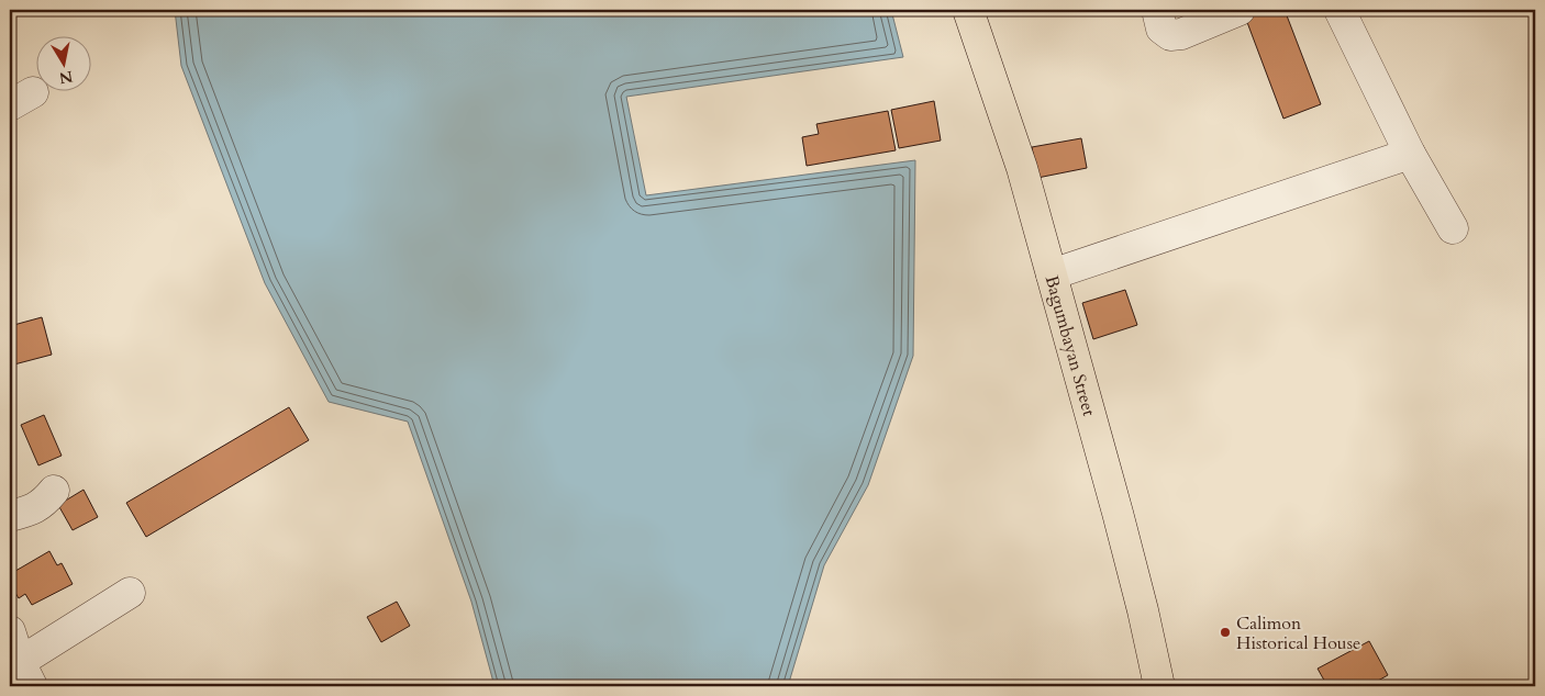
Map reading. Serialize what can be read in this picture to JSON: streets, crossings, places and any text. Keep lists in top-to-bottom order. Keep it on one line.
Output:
{"streets":{"main road":["Bagumbayan Street"]},"places":["Calimon Historical House"],"north":"bottom"}
